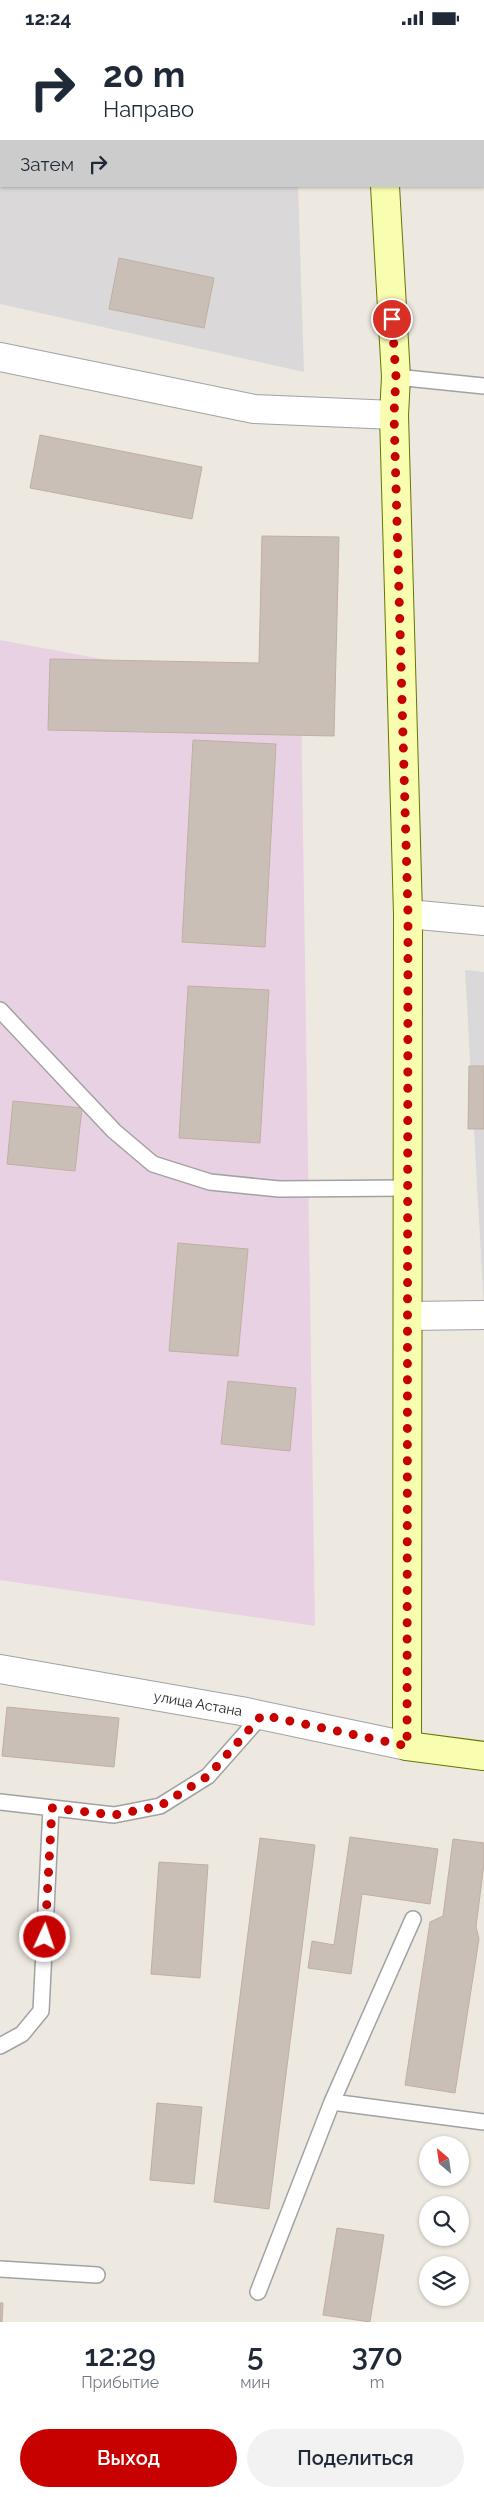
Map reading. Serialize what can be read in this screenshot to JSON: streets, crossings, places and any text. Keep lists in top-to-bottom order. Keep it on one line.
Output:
{"streets":{"main road":["улица Астана"]},"north":"top left","page":{"status":"12:24","turn":["20 m","Направо"],"then":"Затем","eta":["12:29","Прибытие","5","мин","370","m"],"buttons":["Выход","Поделиться"]}}
